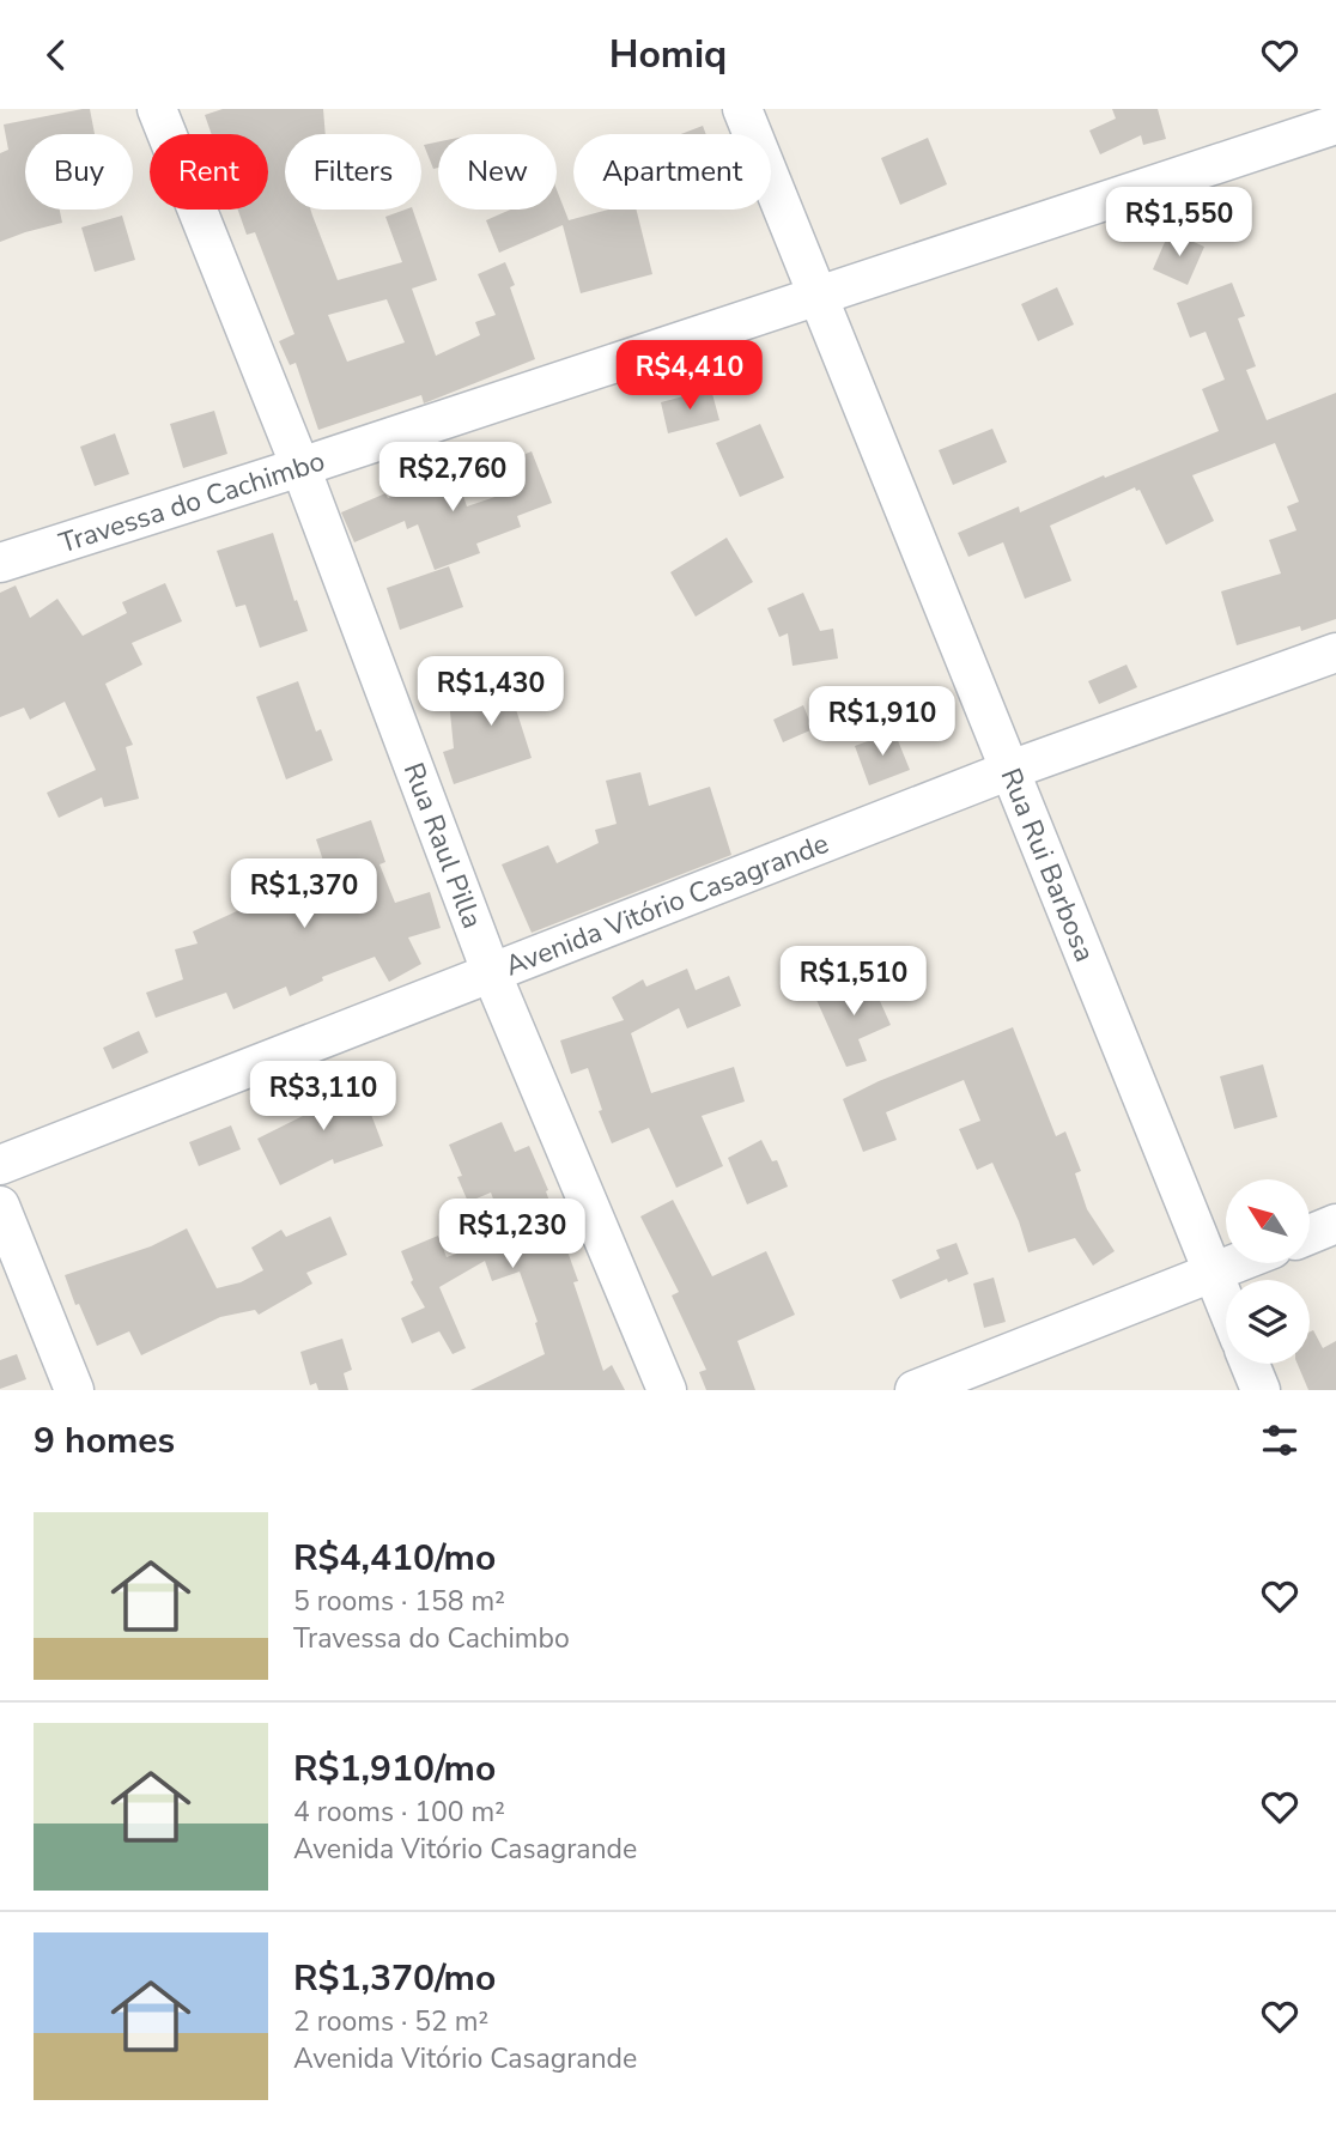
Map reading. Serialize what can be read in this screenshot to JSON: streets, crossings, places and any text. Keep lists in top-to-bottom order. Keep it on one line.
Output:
{"streets":{"street":["Travessa do Cachimbo","Rua Raul Pilla","Rua Rui Barbosa","Avenida Vitório Casagrande"]},"crossings":[["Travessa do Cachimbo","Rua Raul Pilla"],["Travessa do Cachimbo","Rua Rui Barbosa"],["Rua Raul Pilla","Avenida Vitório Casagrande"],["Rua Rui Barbosa","Avenida Vitório Casagrande"]],"north":"top left","page":{"header":"Homiq","chip":["Buy","Rent","Filters","New","Apartment"],"price":["R$1,550","R$4,410","R$2,760","R$1,430","R$1,910","R$1,370","R$1,510","R$3,110","R$1,230"],"heading":"9 homes","list":[{"name":"R$4,410/mo","note":"5 rooms · 158 m² · Travessa do Cachimbo"},{"name":"R$1,910/mo","note":"4 rooms · 100 m² · Avenida Vitório Casagrande"},{"name":"R$1,370/mo","note":"2 rooms · 52 m² · Avenida Vitório Casagrande"}]}}
